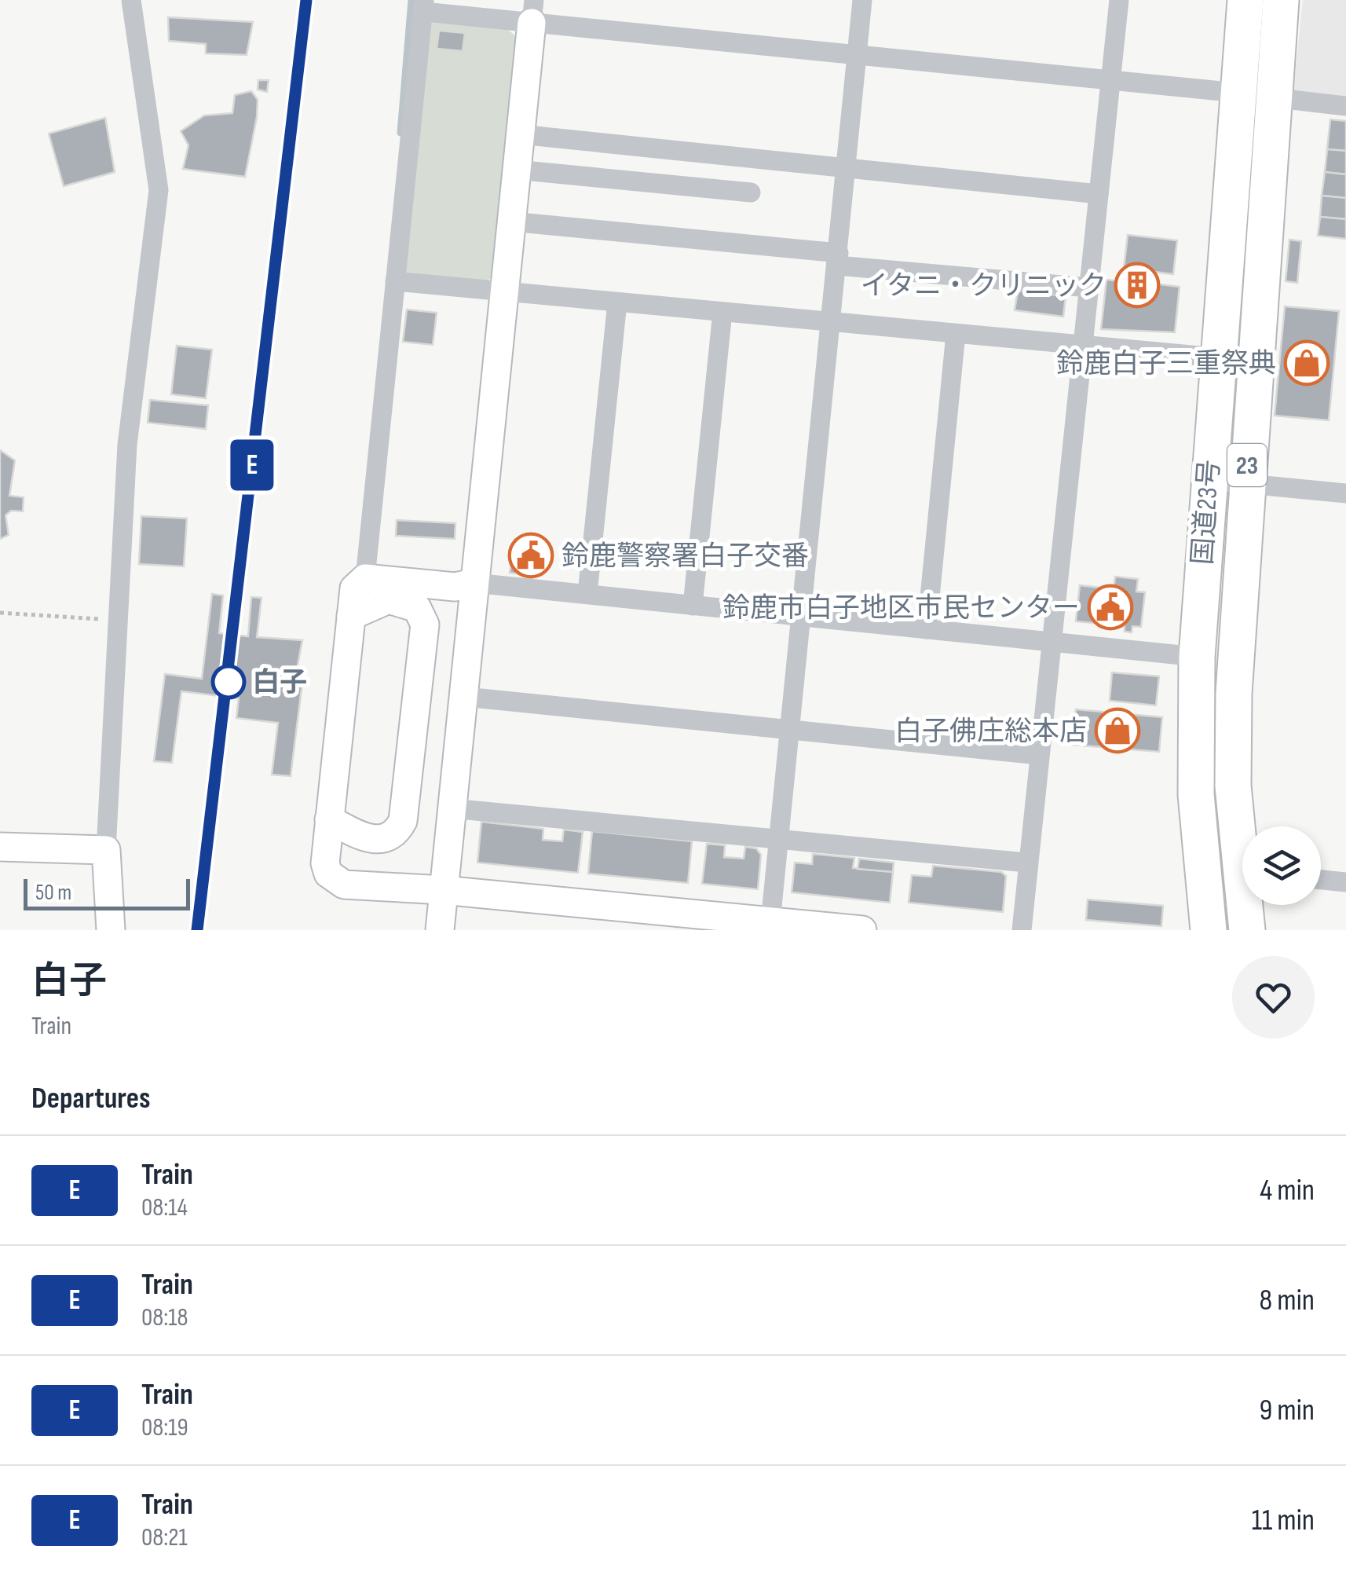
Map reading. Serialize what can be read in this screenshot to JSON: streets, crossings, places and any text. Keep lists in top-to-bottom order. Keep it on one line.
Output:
{"streets":{"highway":["23","国道23号"]},"places":{"building":["イタニ・クリニック"],"shop":["鈴鹿白子三重祭典","白子佛庄総本店"],"public building":["鈴鹿警察署白子交番","鈴鹿市白子地区市民センター"],"other":["白子"]},"scale_bar":"50 m","page":{"on_map":"E","scale":"50 m","heading":[["白子","Train"],"Departures"],"list":[{"mark":"E","name":"Train","note":"08:14","value":"4 min"},{"mark":"E","name":"Train","note":"08:18","value":"8 min"},{"mark":"E","name":"Train","note":"08:19","value":"9 min"},{"mark":"E","name":"Train","note":"08:21","value":"11 min"}]}}
